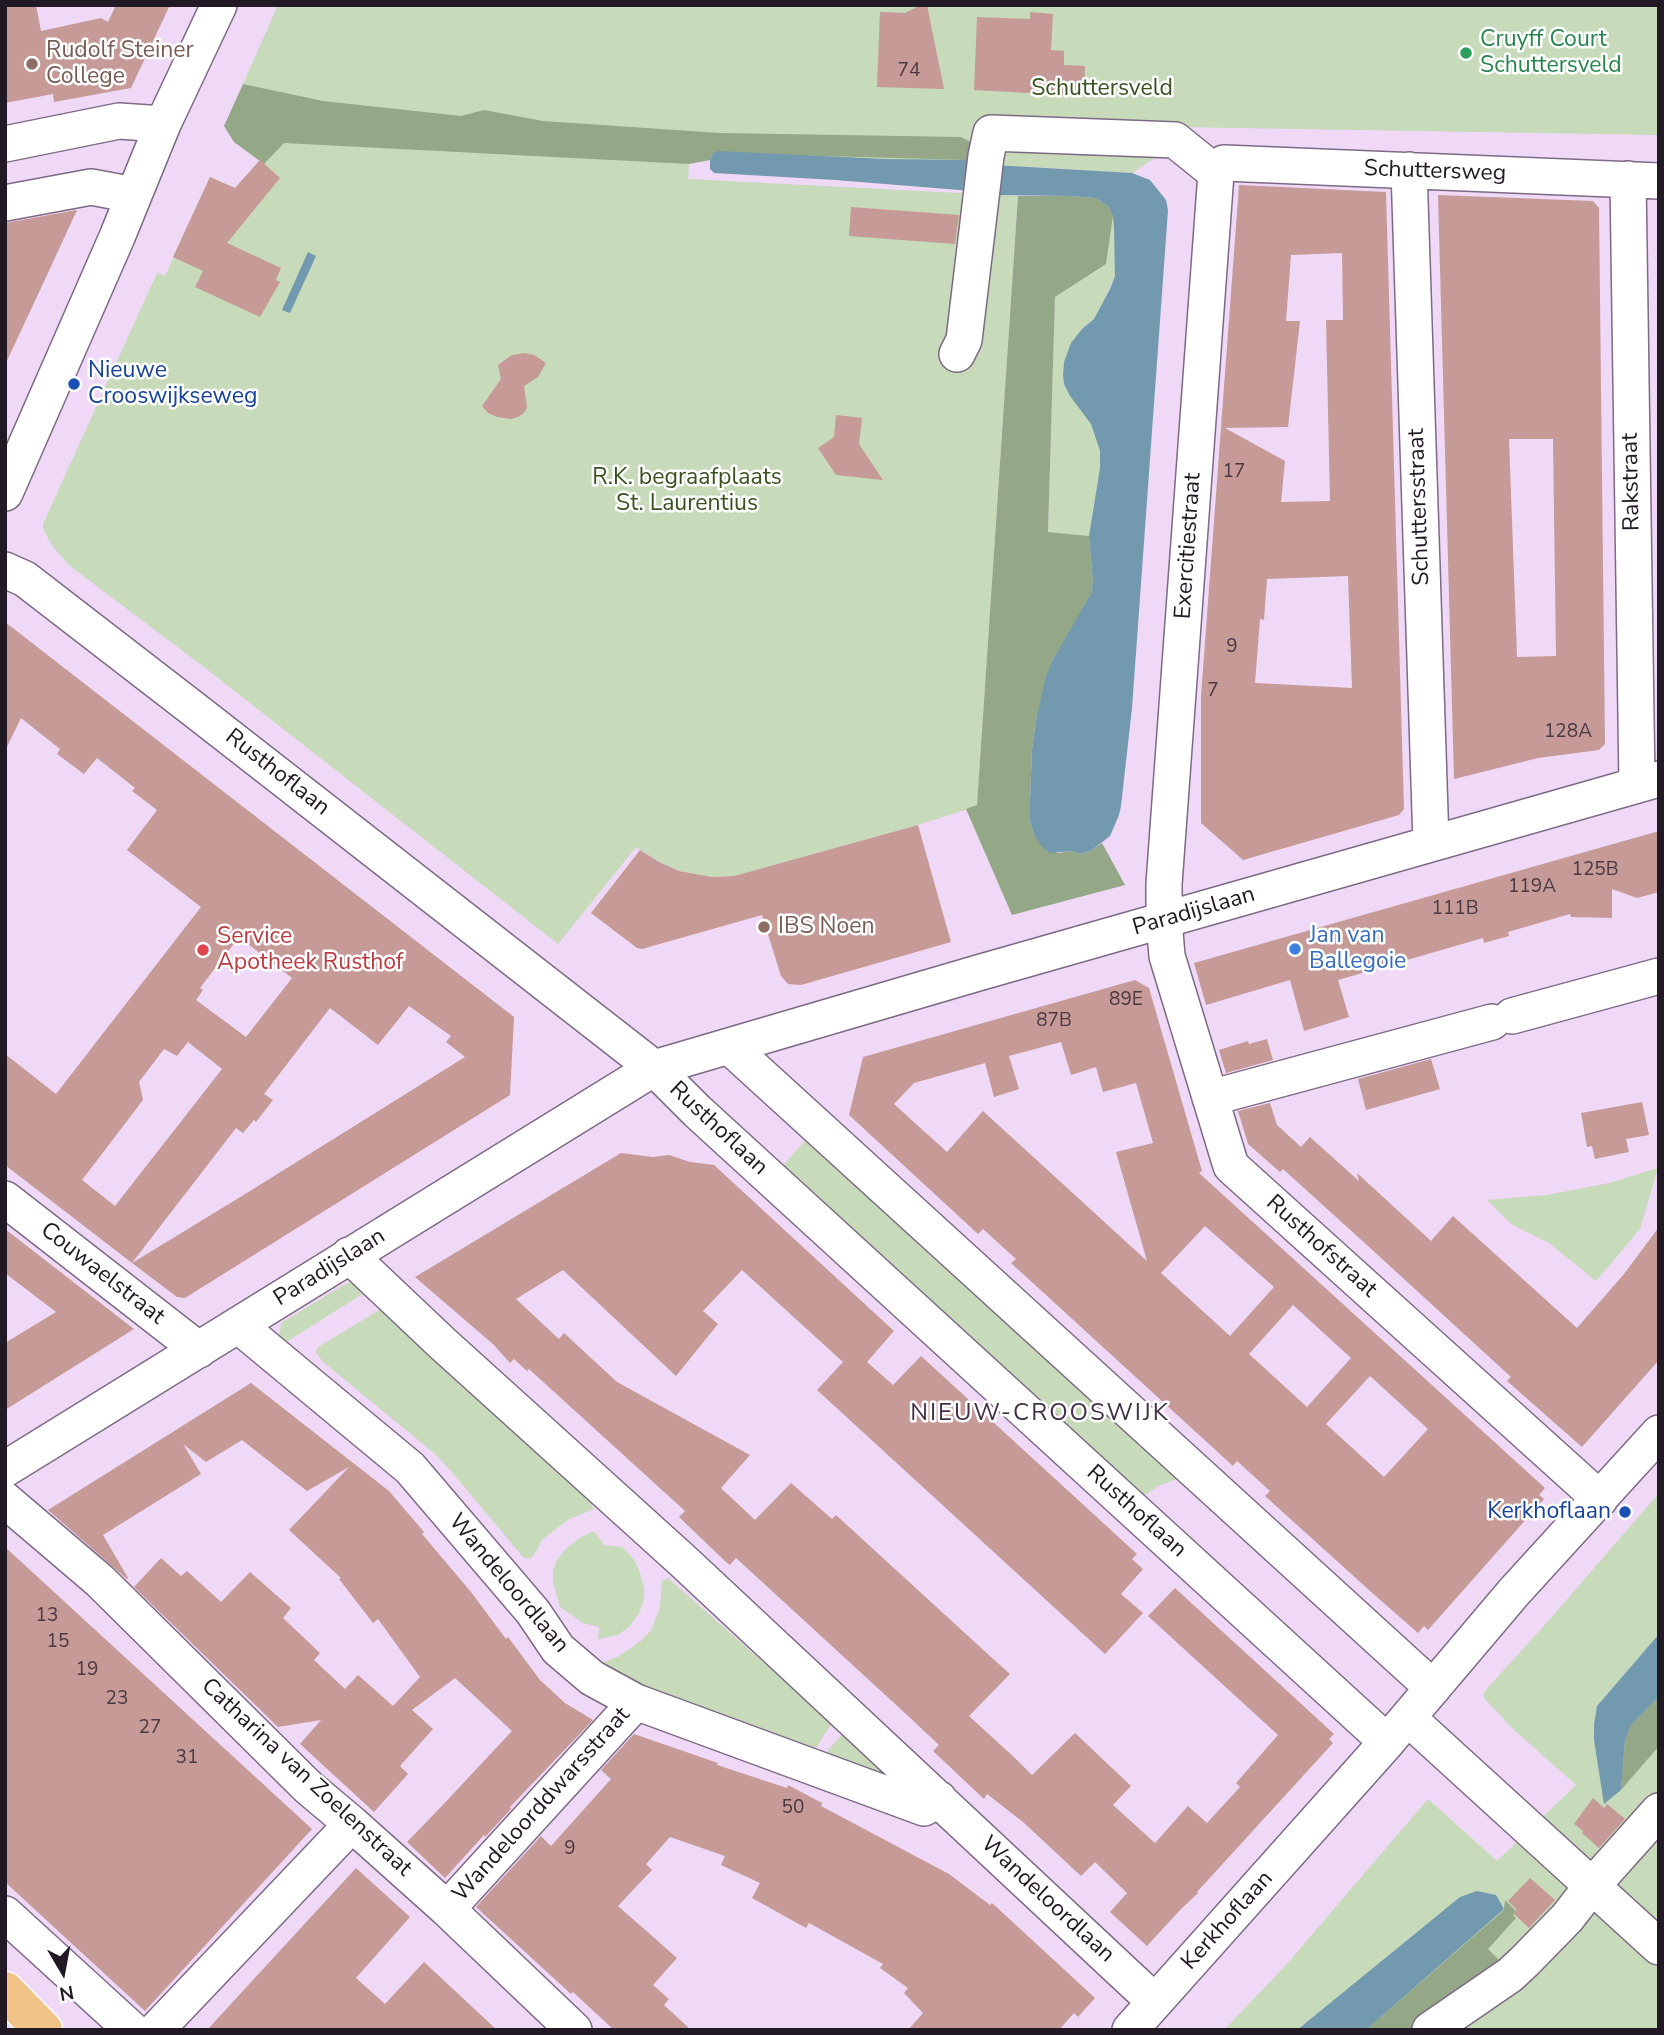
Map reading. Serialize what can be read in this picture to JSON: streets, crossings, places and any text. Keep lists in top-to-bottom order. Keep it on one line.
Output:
{"streets":{"street":["Schuttersweg","Rakstraat","Schuttersstraat","Exercitiestraat","Rusthoflaan","Paradijslaan","Rusthofstraat","Couwaelstraat","Wandeloordlaan","Catharina van Zoelenstraat","Wandeloorddwarsstraat","Kerkhoflaan"]},"crossings":[["Schuttersweg","Rakstraat"],["Schuttersweg","Schuttersstraat"],["Schuttersweg","Exercitiestraat"],["Rakstraat","Paradijslaan"],["Schuttersstraat","Paradijslaan"],["Exercitiestraat","Paradijslaan"],["Exercitiestraat","Rusthofstraat"],["Rusthoflaan","Paradijslaan"],["Rusthoflaan","Kerkhoflaan"],["Paradijslaan","Rusthofstraat"],["Paradijslaan","Couwaelstraat"],["Paradijslaan","Wandeloordlaan"],["Rusthofstraat","Kerkhoflaan"],["Wandeloordlaan","Wandeloorddwarsstraat"],["Wandeloordlaan","Kerkhoflaan"],["Catharina van Zoelenstraat","Wandeloorddwarsstraat"]],"districts":["NIEUW-CROOSWIJK"],"parks":["Schuttersveld","R.K. begraafplaats St. Laurentius"],"places":["Cruyff Court Schuttersveld","Rudolf Steiner College","Nieuwe Crooswijkseweg","IBS Noen","Jan van Ballegoie","Service Apotheek Rusthof","Kerkhoflaan"],"house_numbers":["74","17","9","7","128A","125B","119A","111B","89E","87B","13","15","19","23","27","31","50","9"],"north":"bottom"}
